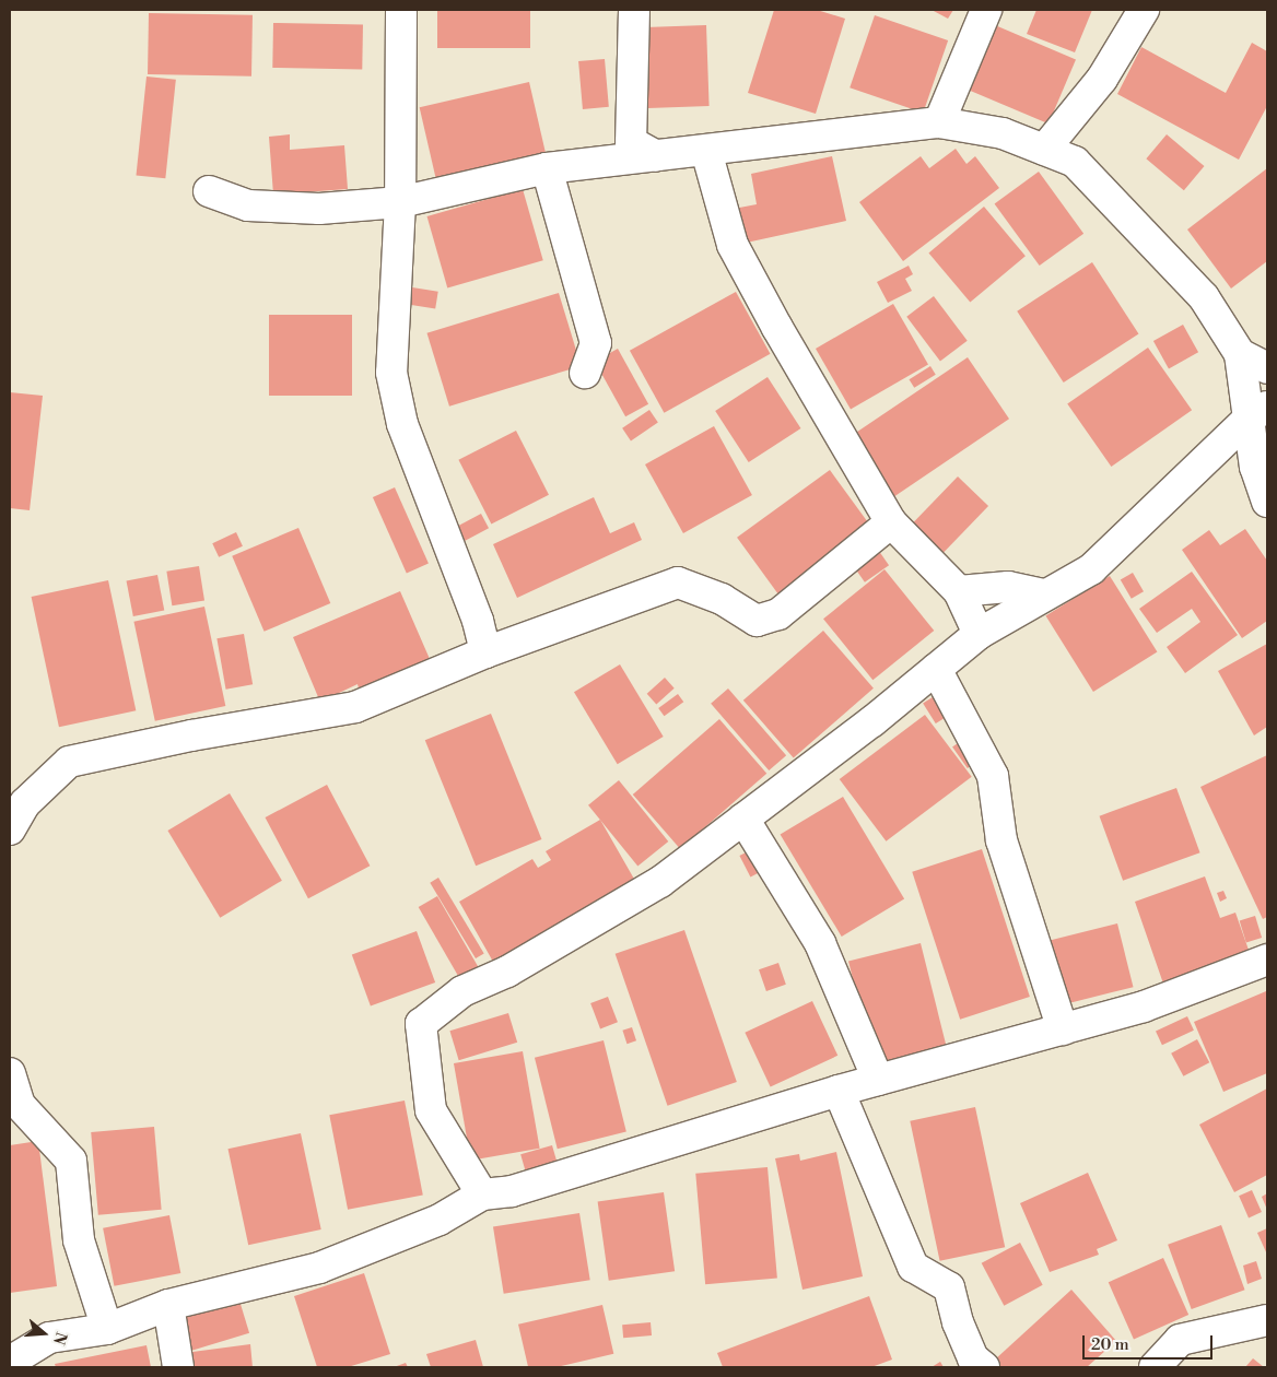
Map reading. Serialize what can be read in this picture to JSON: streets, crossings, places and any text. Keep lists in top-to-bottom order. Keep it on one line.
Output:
{"scale_bar":"20 m","north":"right"}
